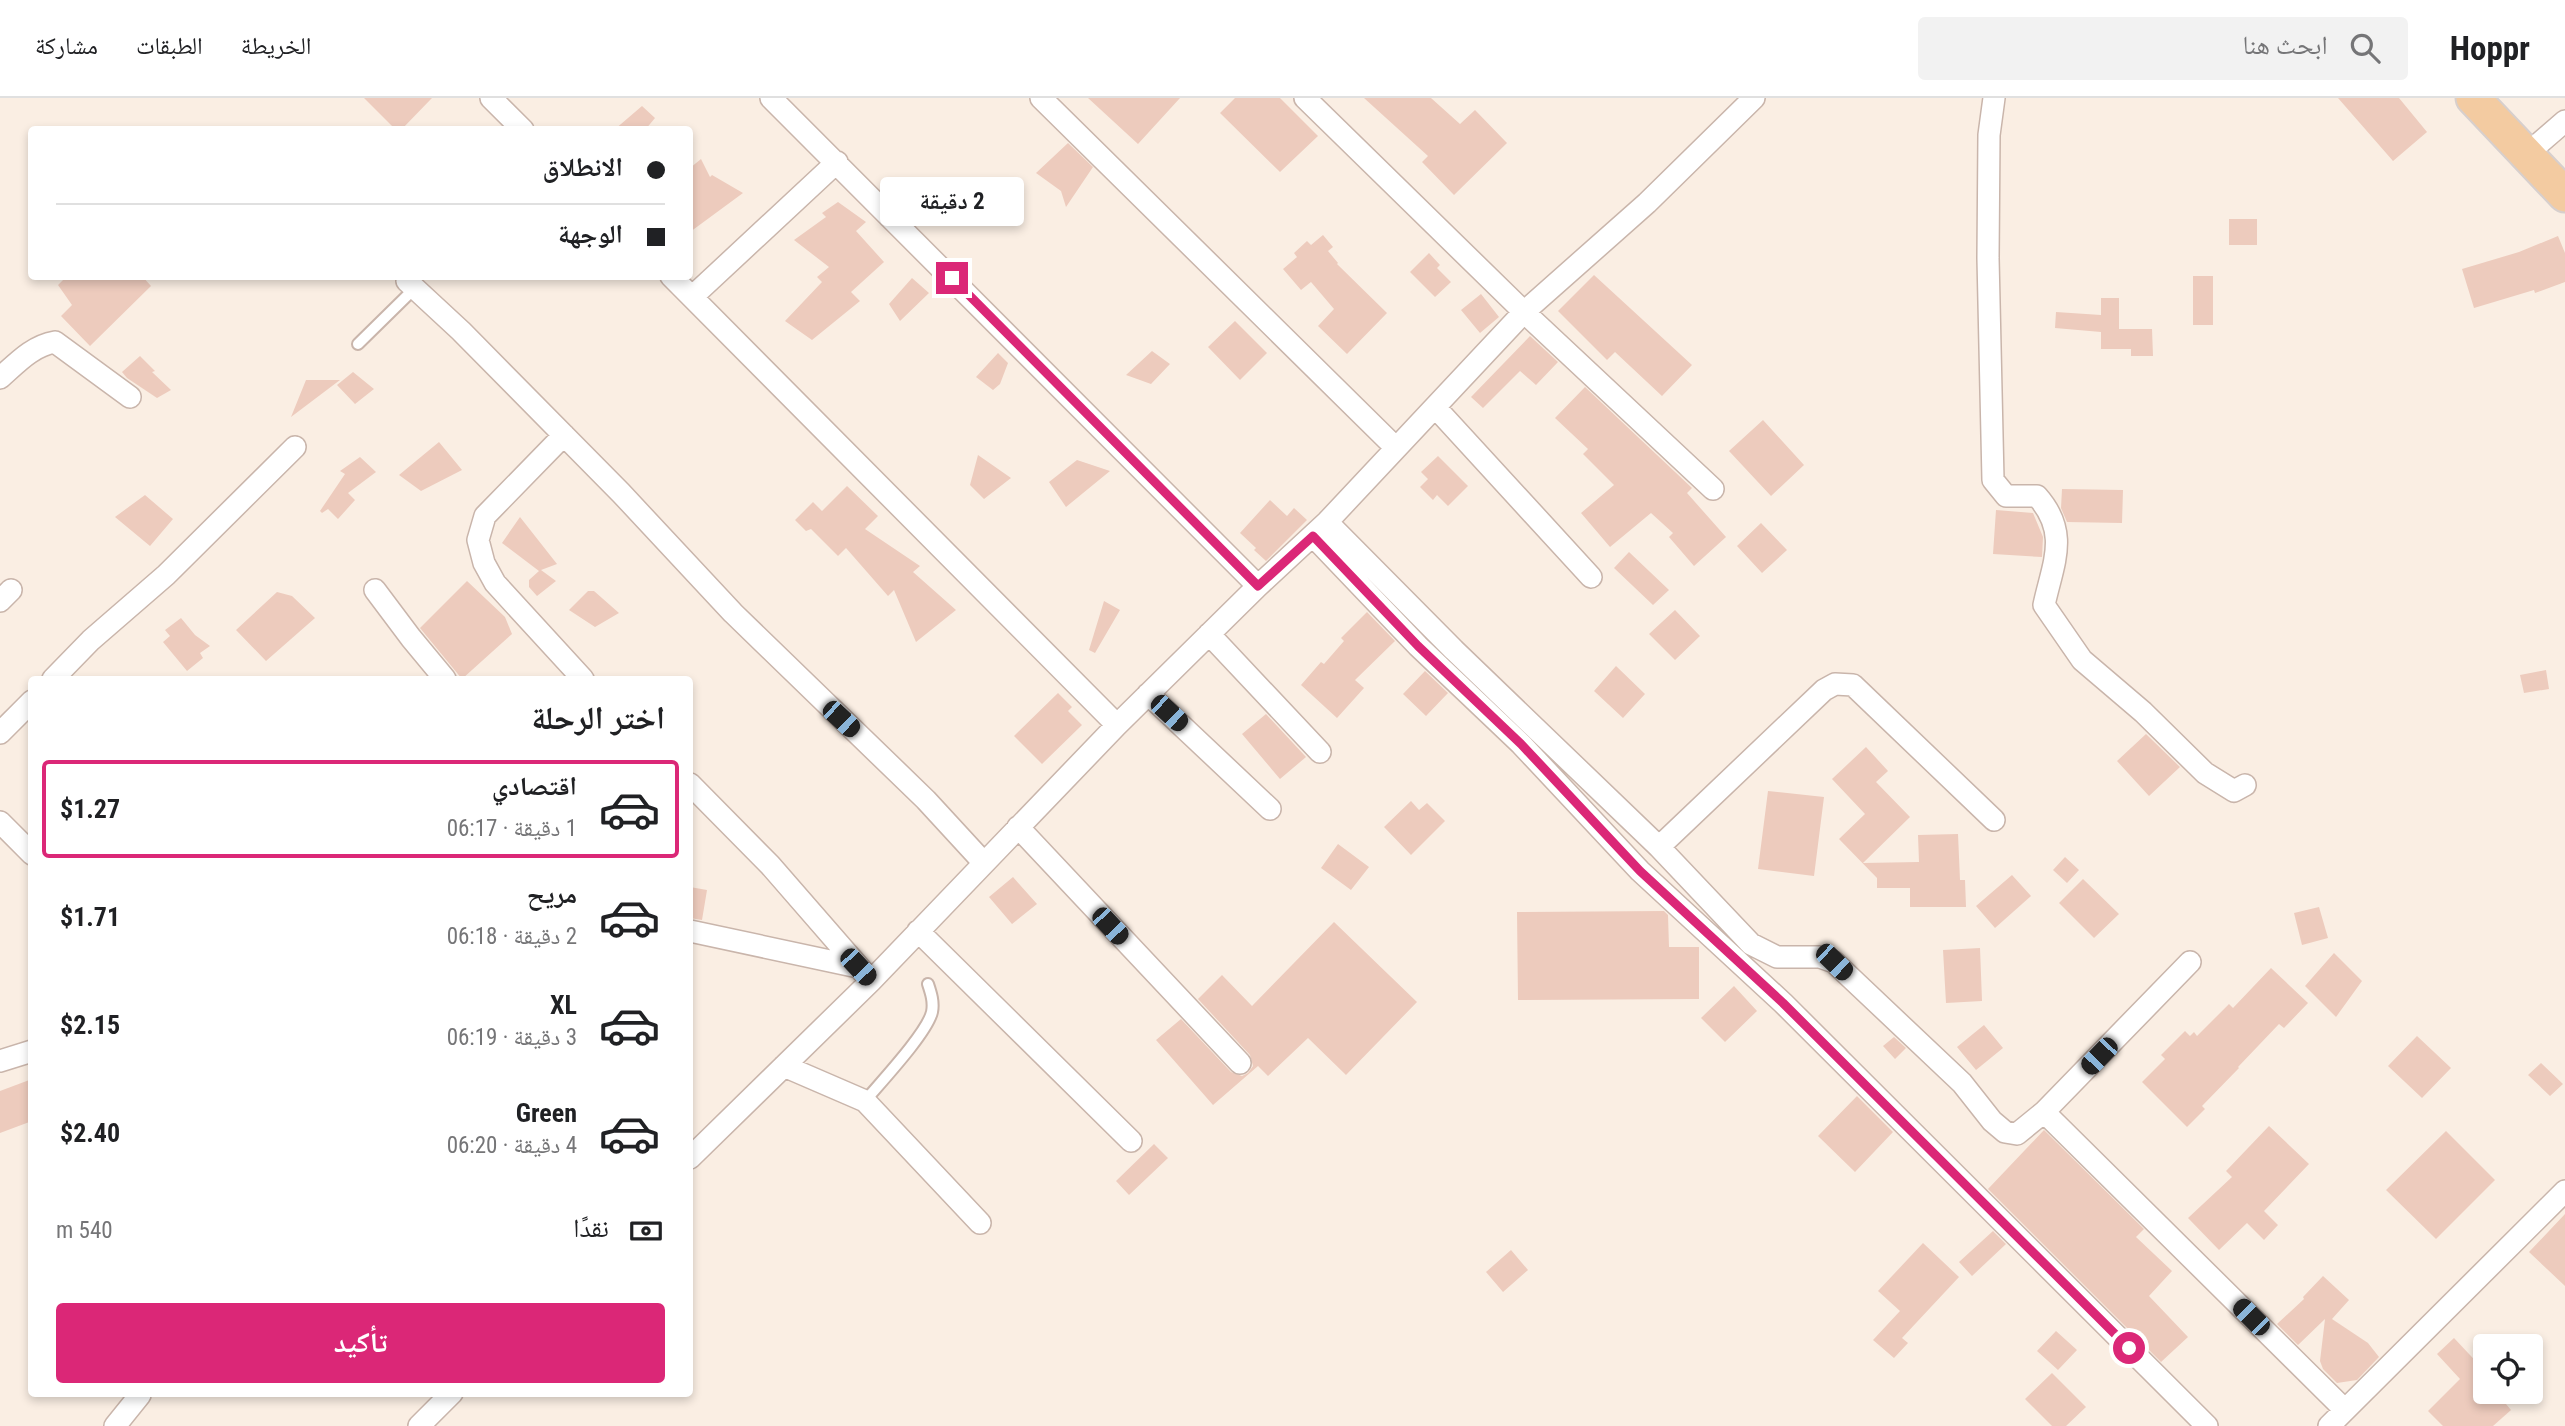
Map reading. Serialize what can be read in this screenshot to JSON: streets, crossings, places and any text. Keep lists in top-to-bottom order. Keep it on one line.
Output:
{"page":{"header":"Hoppr","search":"ابحث هنا","nav":["الخريطة","الطبقات","مشاركة"],"banner":["الانطلاق","الوجهة"],"bubble":"2 دقيقة","heading":"اختر الرحلة","list":[{"name":"اقتصادي","note":"1 دقيقة · 06:17","value":"$1.27"},{"name":"مريح","note":"2 دقيقة · 06:18","value":"$1.71"},{"name":"XL","note":"3 دقيقة · 06:19","value":"$2.15"},{"name":"Green","note":"4 دقيقة · 06:20","value":"$2.40"}],"pay":["نقدًا","540 m"],"buttons":"تأكيد"}}
